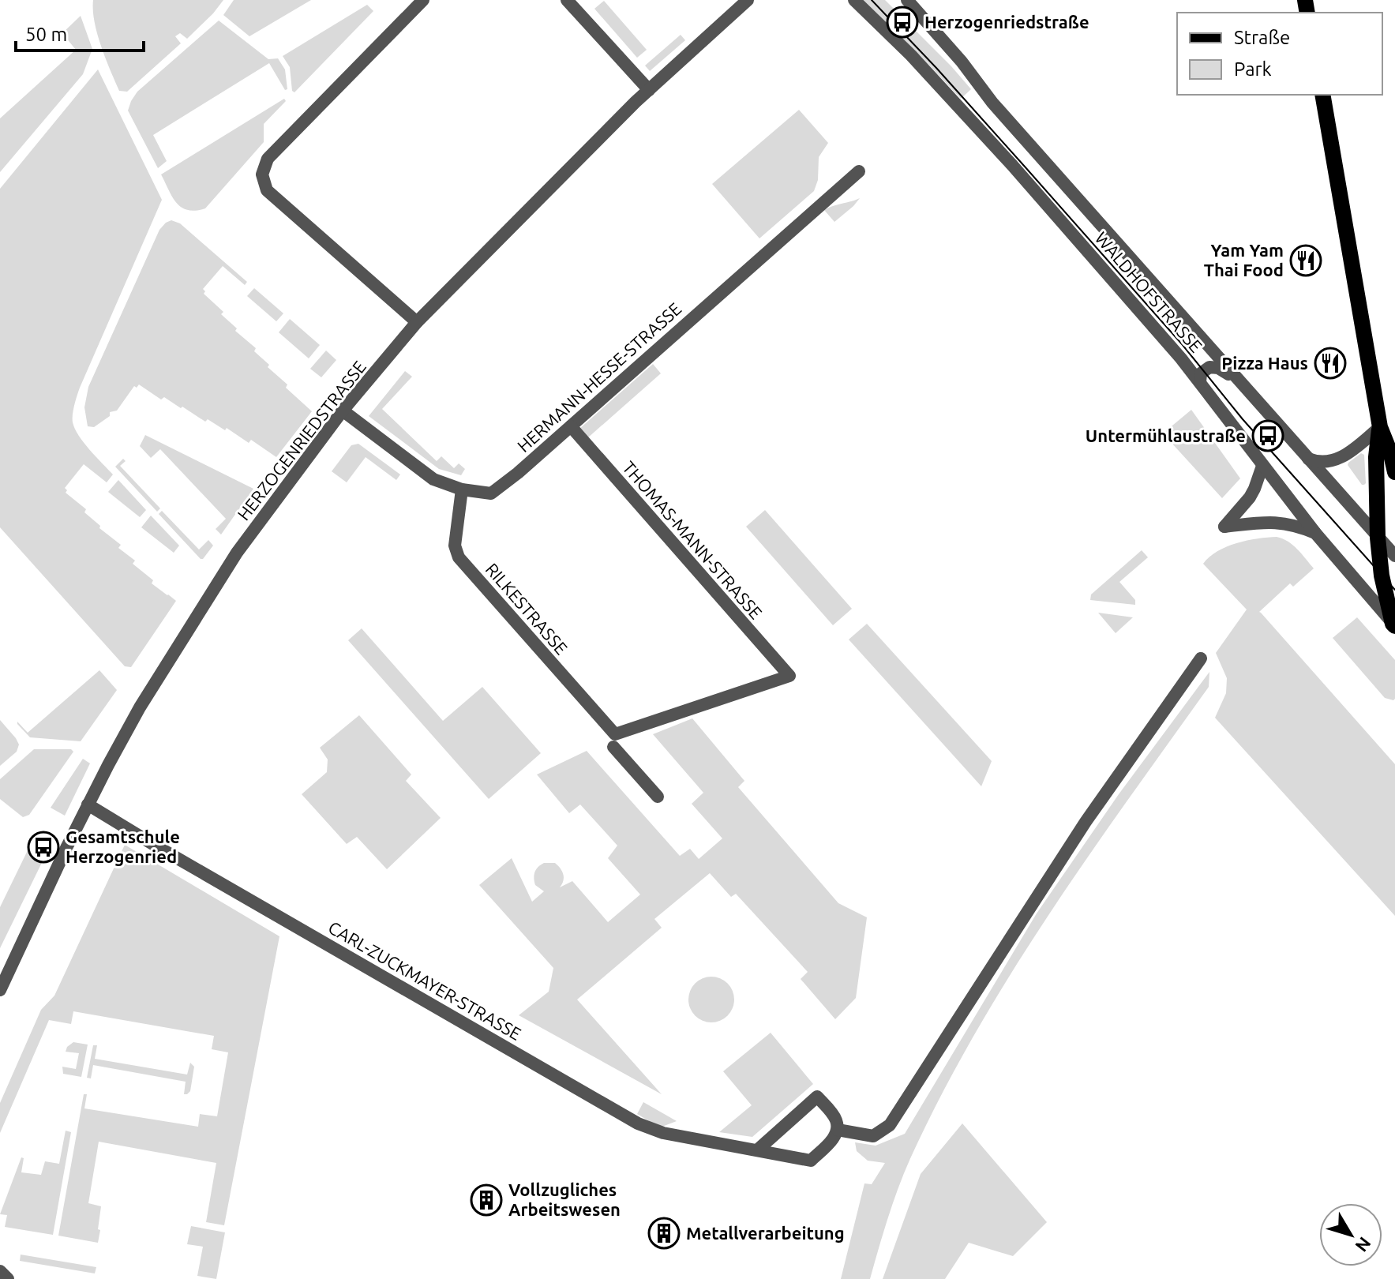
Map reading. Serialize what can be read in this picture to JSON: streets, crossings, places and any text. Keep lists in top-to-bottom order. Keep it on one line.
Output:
{"streets":{"street":["WALDHOFSTRASSE","HERMANN-HESSE-STRASSE","HERZOGENRIEDSTRASSE","THOMAS-MANN-STRASSE","RILKESTRASSE","CARL-ZUCKMAYER-STRASSE"]},"crossings":[["HERMANN-HESSE-STRASSE","HERZOGENRIEDSTRASSE"],["HERMANN-HESSE-STRASSE","THOMAS-MANN-STRASSE"],["HERMANN-HESSE-STRASSE","RILKESTRASSE"],["HERZOGENRIEDSTRASSE","CARL-ZUCKMAYER-STRASSE"],["THOMAS-MANN-STRASSE","RILKESTRASSE"]],"places":{"bus stop":["Herzogenriedstraße","Untermühlaustraße","Gesamtschule Herzogenried"],"restaurant":["Yam Yam Thai Food","Pizza Haus"],"building":["Vollzugliches Arbeitswesen","Metallverarbeitung"]},"legend":["Straße","Park"],"scale_bar":"50 m","north":"bottom right"}
